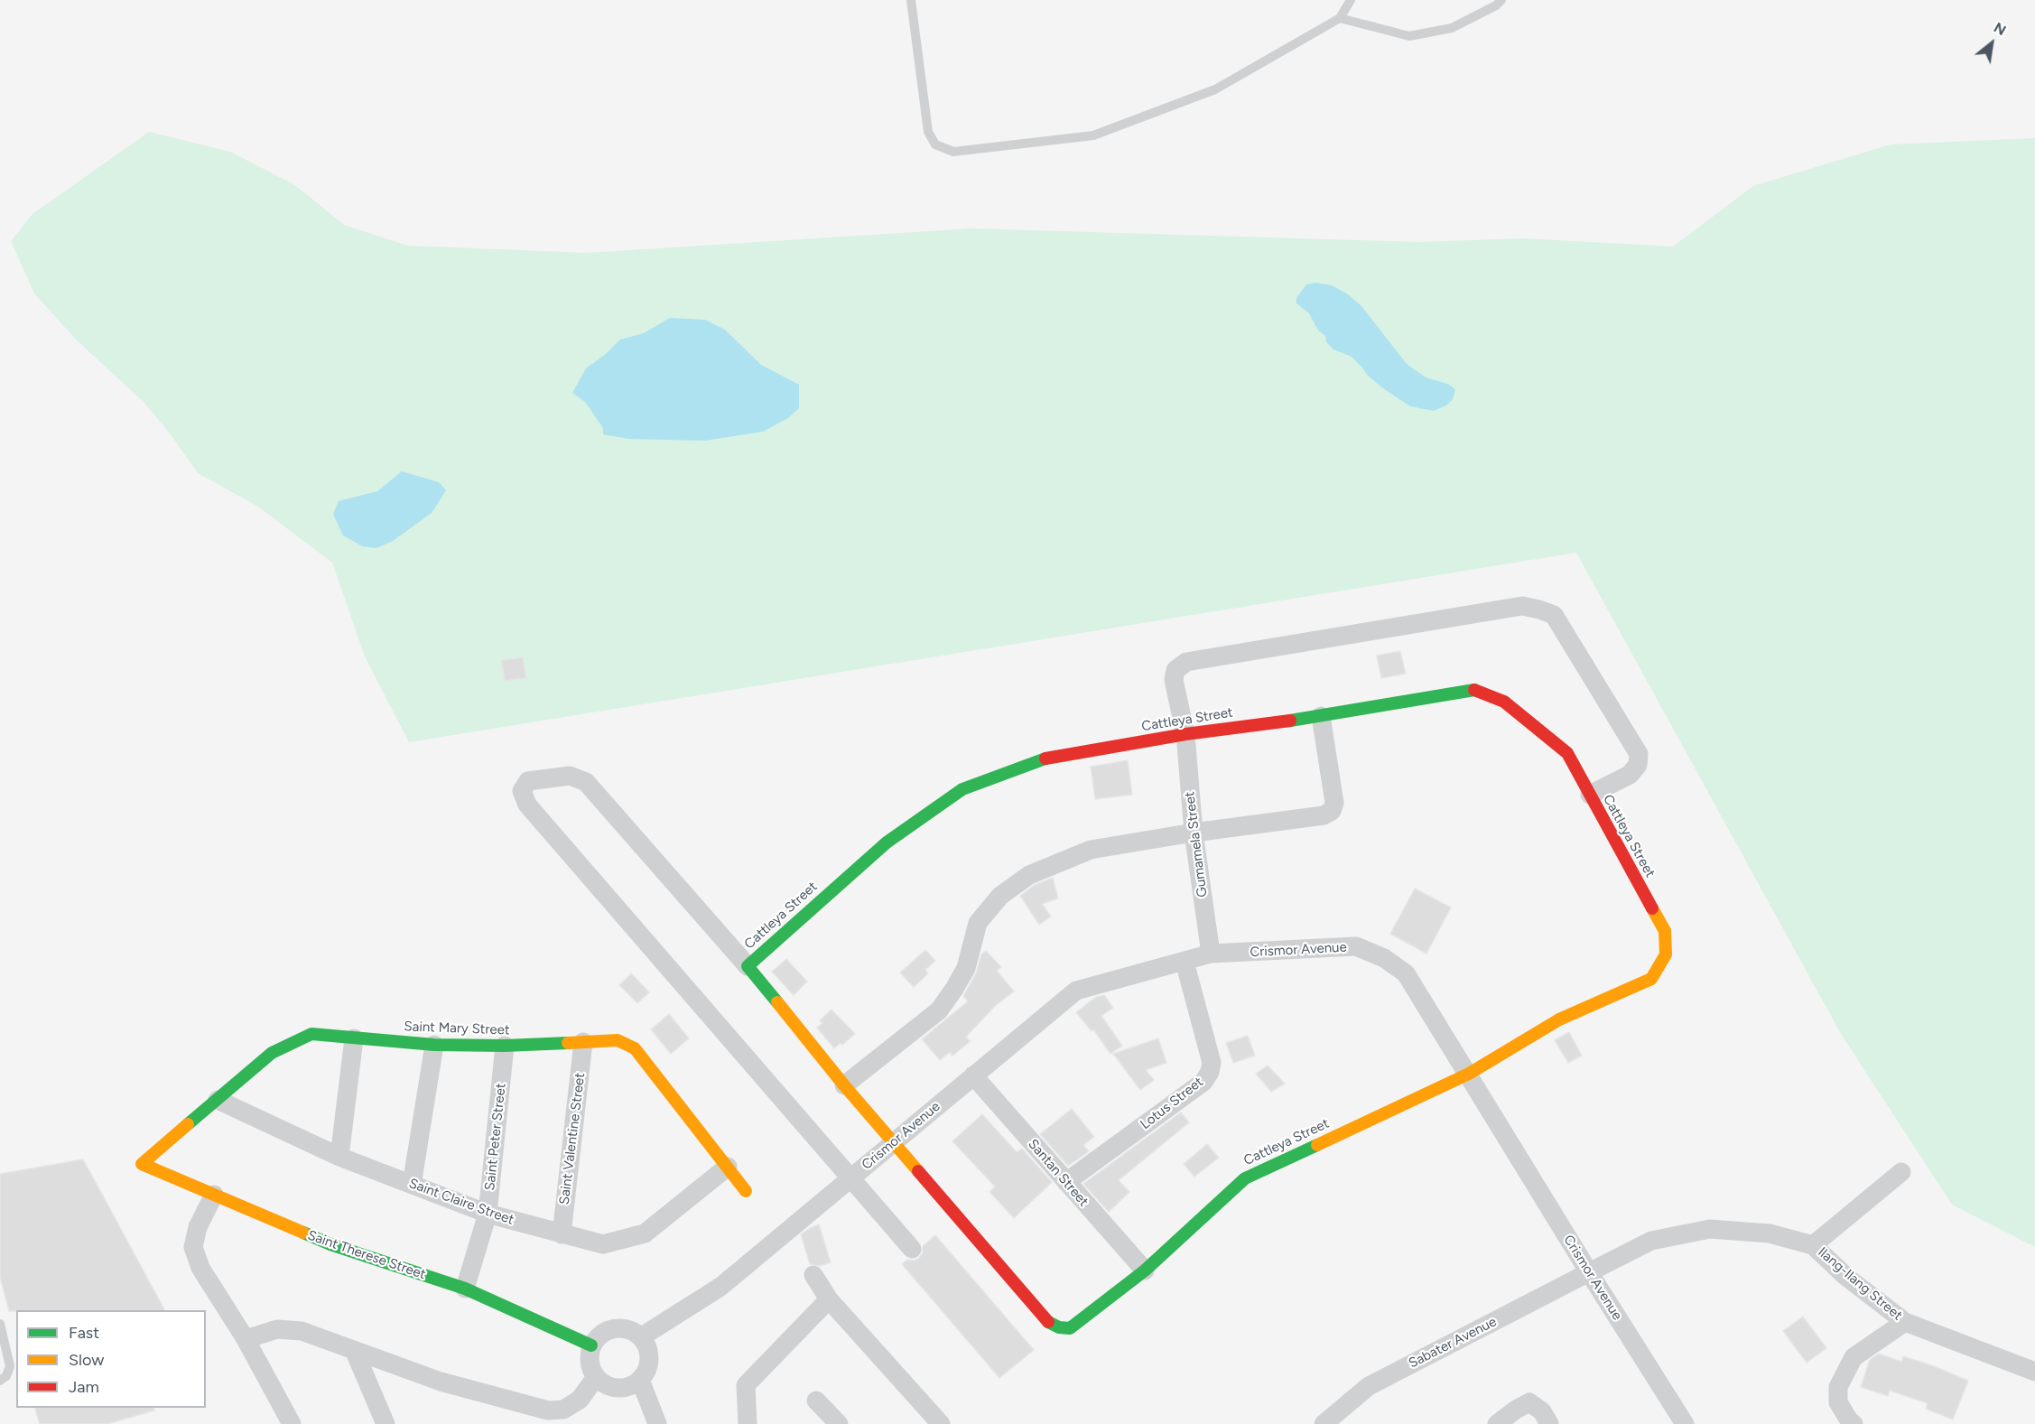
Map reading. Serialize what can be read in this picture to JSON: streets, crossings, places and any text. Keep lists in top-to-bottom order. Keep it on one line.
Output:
{"streets":{"street":["Cattleya Street","Gumamela Street","Crismor Avenue","Saint Mary Street","Lotus Street","Saint Peter Street","Saint Valentine Street","Santan Street","Saint Claire Street","Saint Therese Street","Ilang-Ilang Street","Sabater Avenue"]},"crossings":[["Cattleya Street","Gumamela Street"],["Cattleya Street","Crismor Avenue"],["Cattleya Street","Santan Street"],["Gumamela Street","Crismor Avenue"],["Crismor Avenue","Lotus Street"],["Crismor Avenue","Santan Street"],["Crismor Avenue","Saint Therese Street"],["Crismor Avenue","Ilang-Ilang Street"],["Crismor Avenue","Sabater Avenue"],["Saint Mary Street","Saint Peter Street"],["Saint Mary Street","Saint Valentine Street"],["Saint Mary Street","Saint Claire Street"],["Saint Mary Street","Saint Therese Street"],["Lotus Street","Santan Street"],["Saint Peter Street","Saint Claire Street"],["Saint Peter Street","Saint Therese Street"],["Saint Valentine Street","Saint Claire Street"],["Ilang-Ilang Street","Sabater Avenue"]],"legend":["Fast","Slow","Jam"],"north":"top right"}
